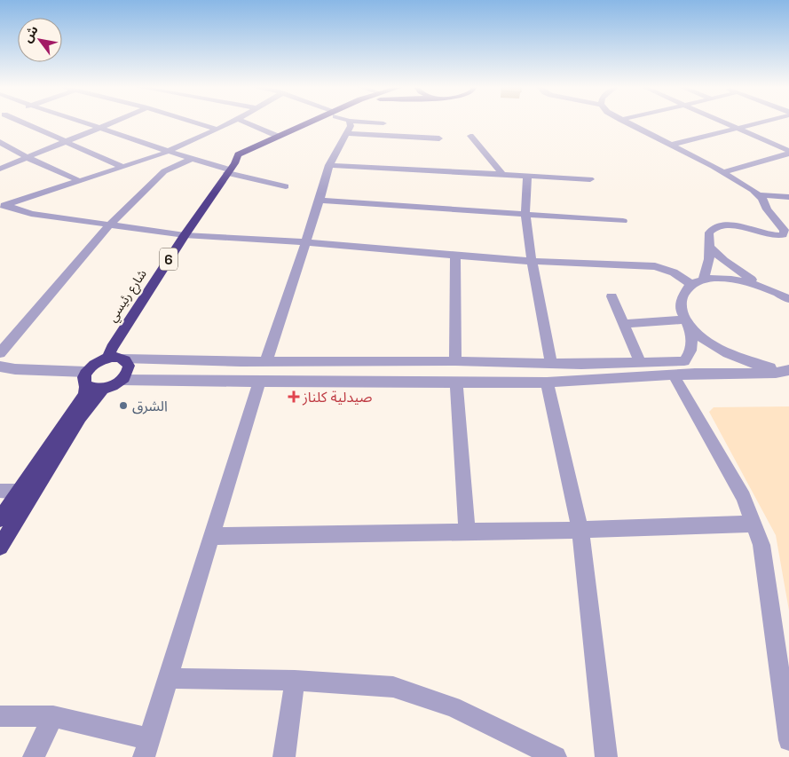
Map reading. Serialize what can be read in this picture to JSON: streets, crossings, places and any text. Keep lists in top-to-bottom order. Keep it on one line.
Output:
{"streets":{"highway":["6","شارع رئيسي"]},"places":{"health":["صيدلية كلناز"],"other":["الشرق"]},"north":"top left"}
